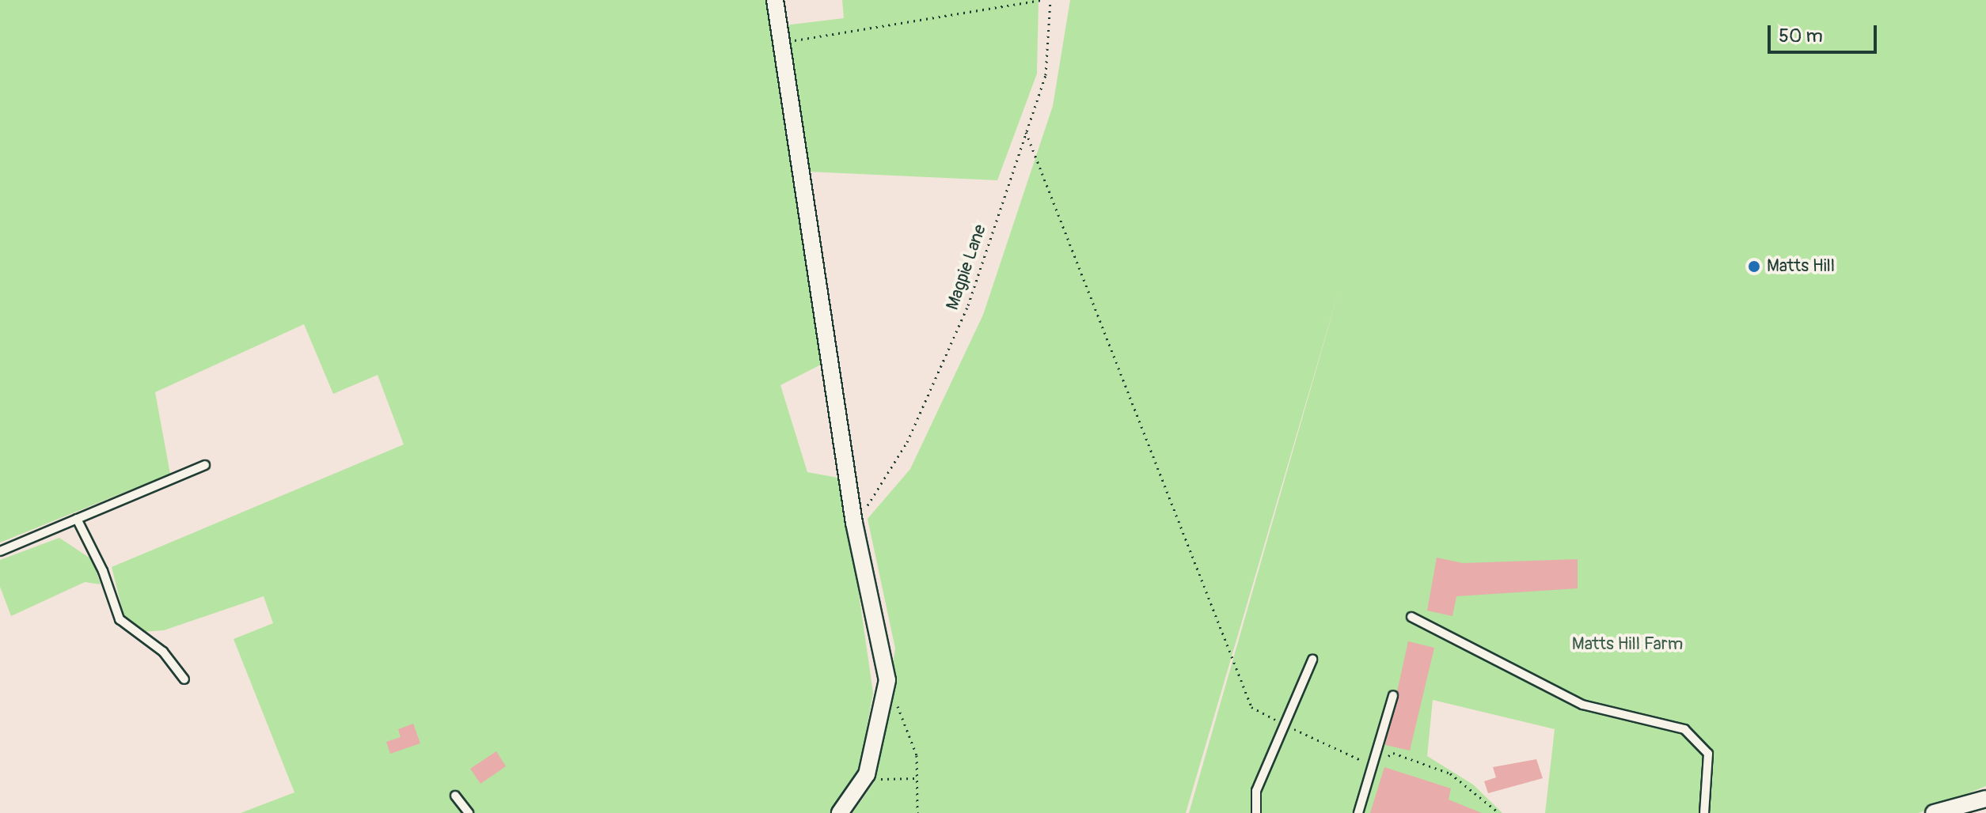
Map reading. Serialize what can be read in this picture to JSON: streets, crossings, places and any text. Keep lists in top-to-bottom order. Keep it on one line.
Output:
{"streets":{"path":["Magpie Lane"]},"parks":["Matts Hill Farm"],"places":["Matts Hill"],"scale_bar":"50 m"}
